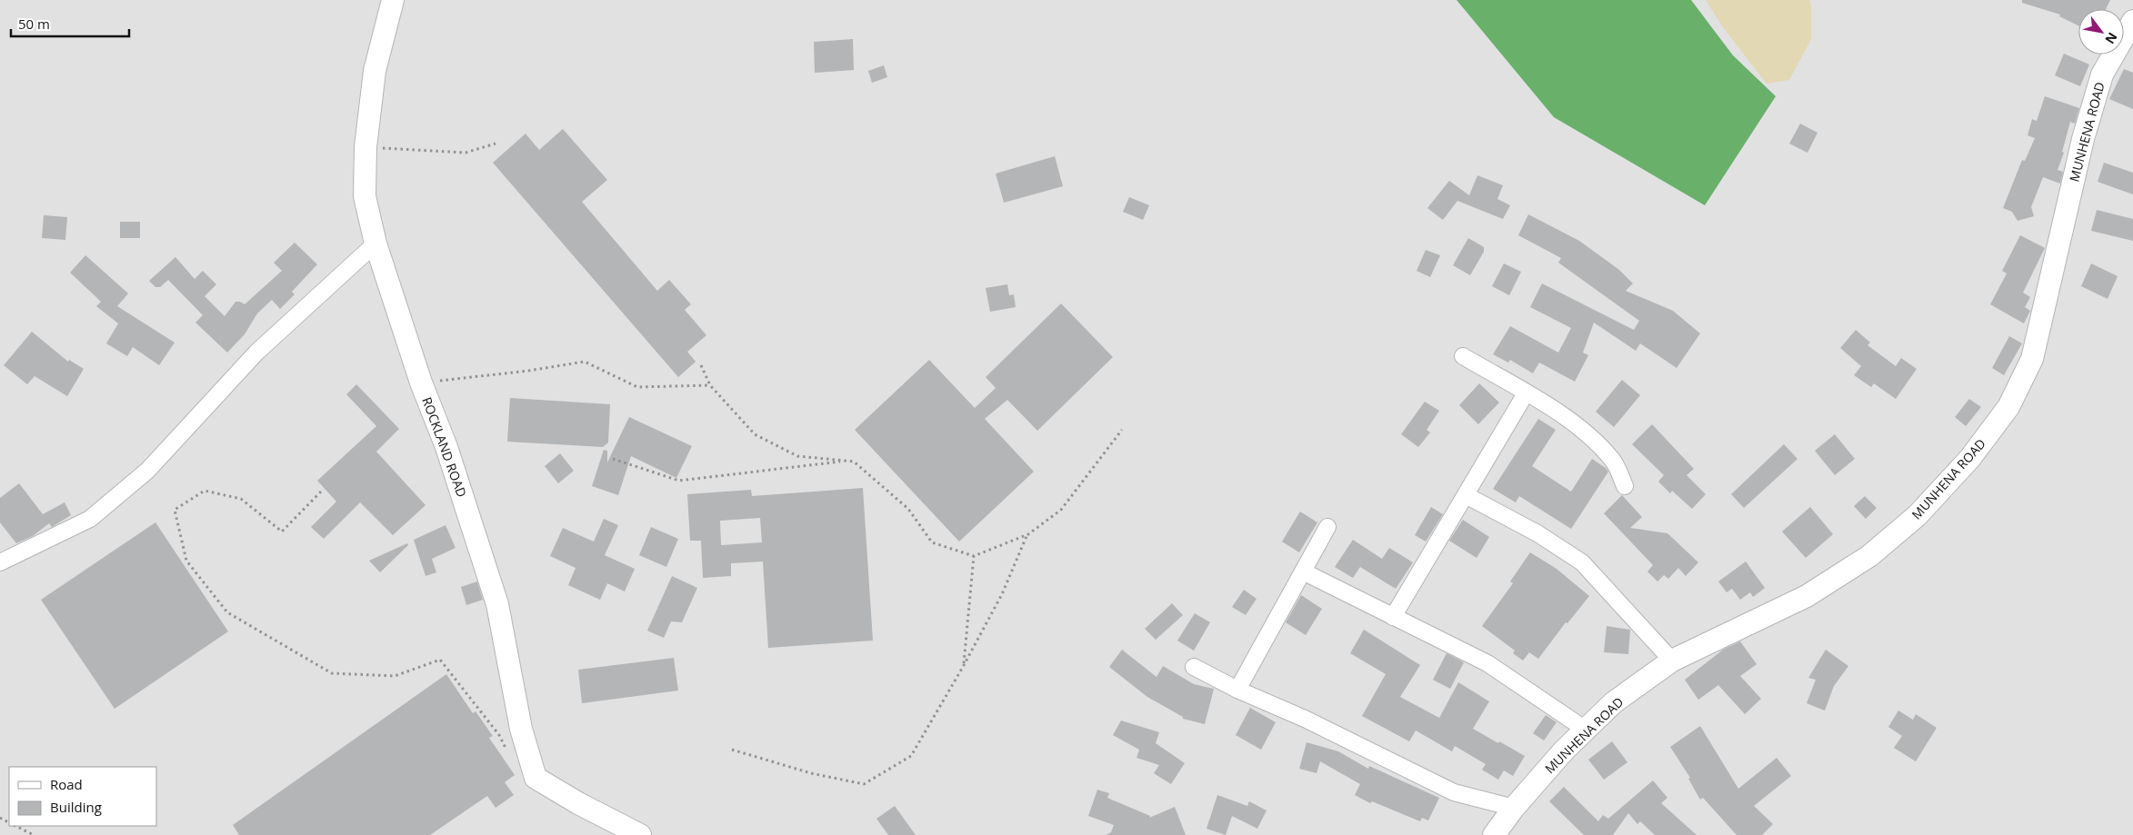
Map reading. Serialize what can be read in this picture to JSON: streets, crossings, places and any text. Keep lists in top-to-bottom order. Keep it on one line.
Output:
{"streets":{"street":["MUNHENA ROAD","ROCKLAND ROAD"]},"legend":["Road","Building"],"scale_bar":"50 m","north":"bottom right"}
